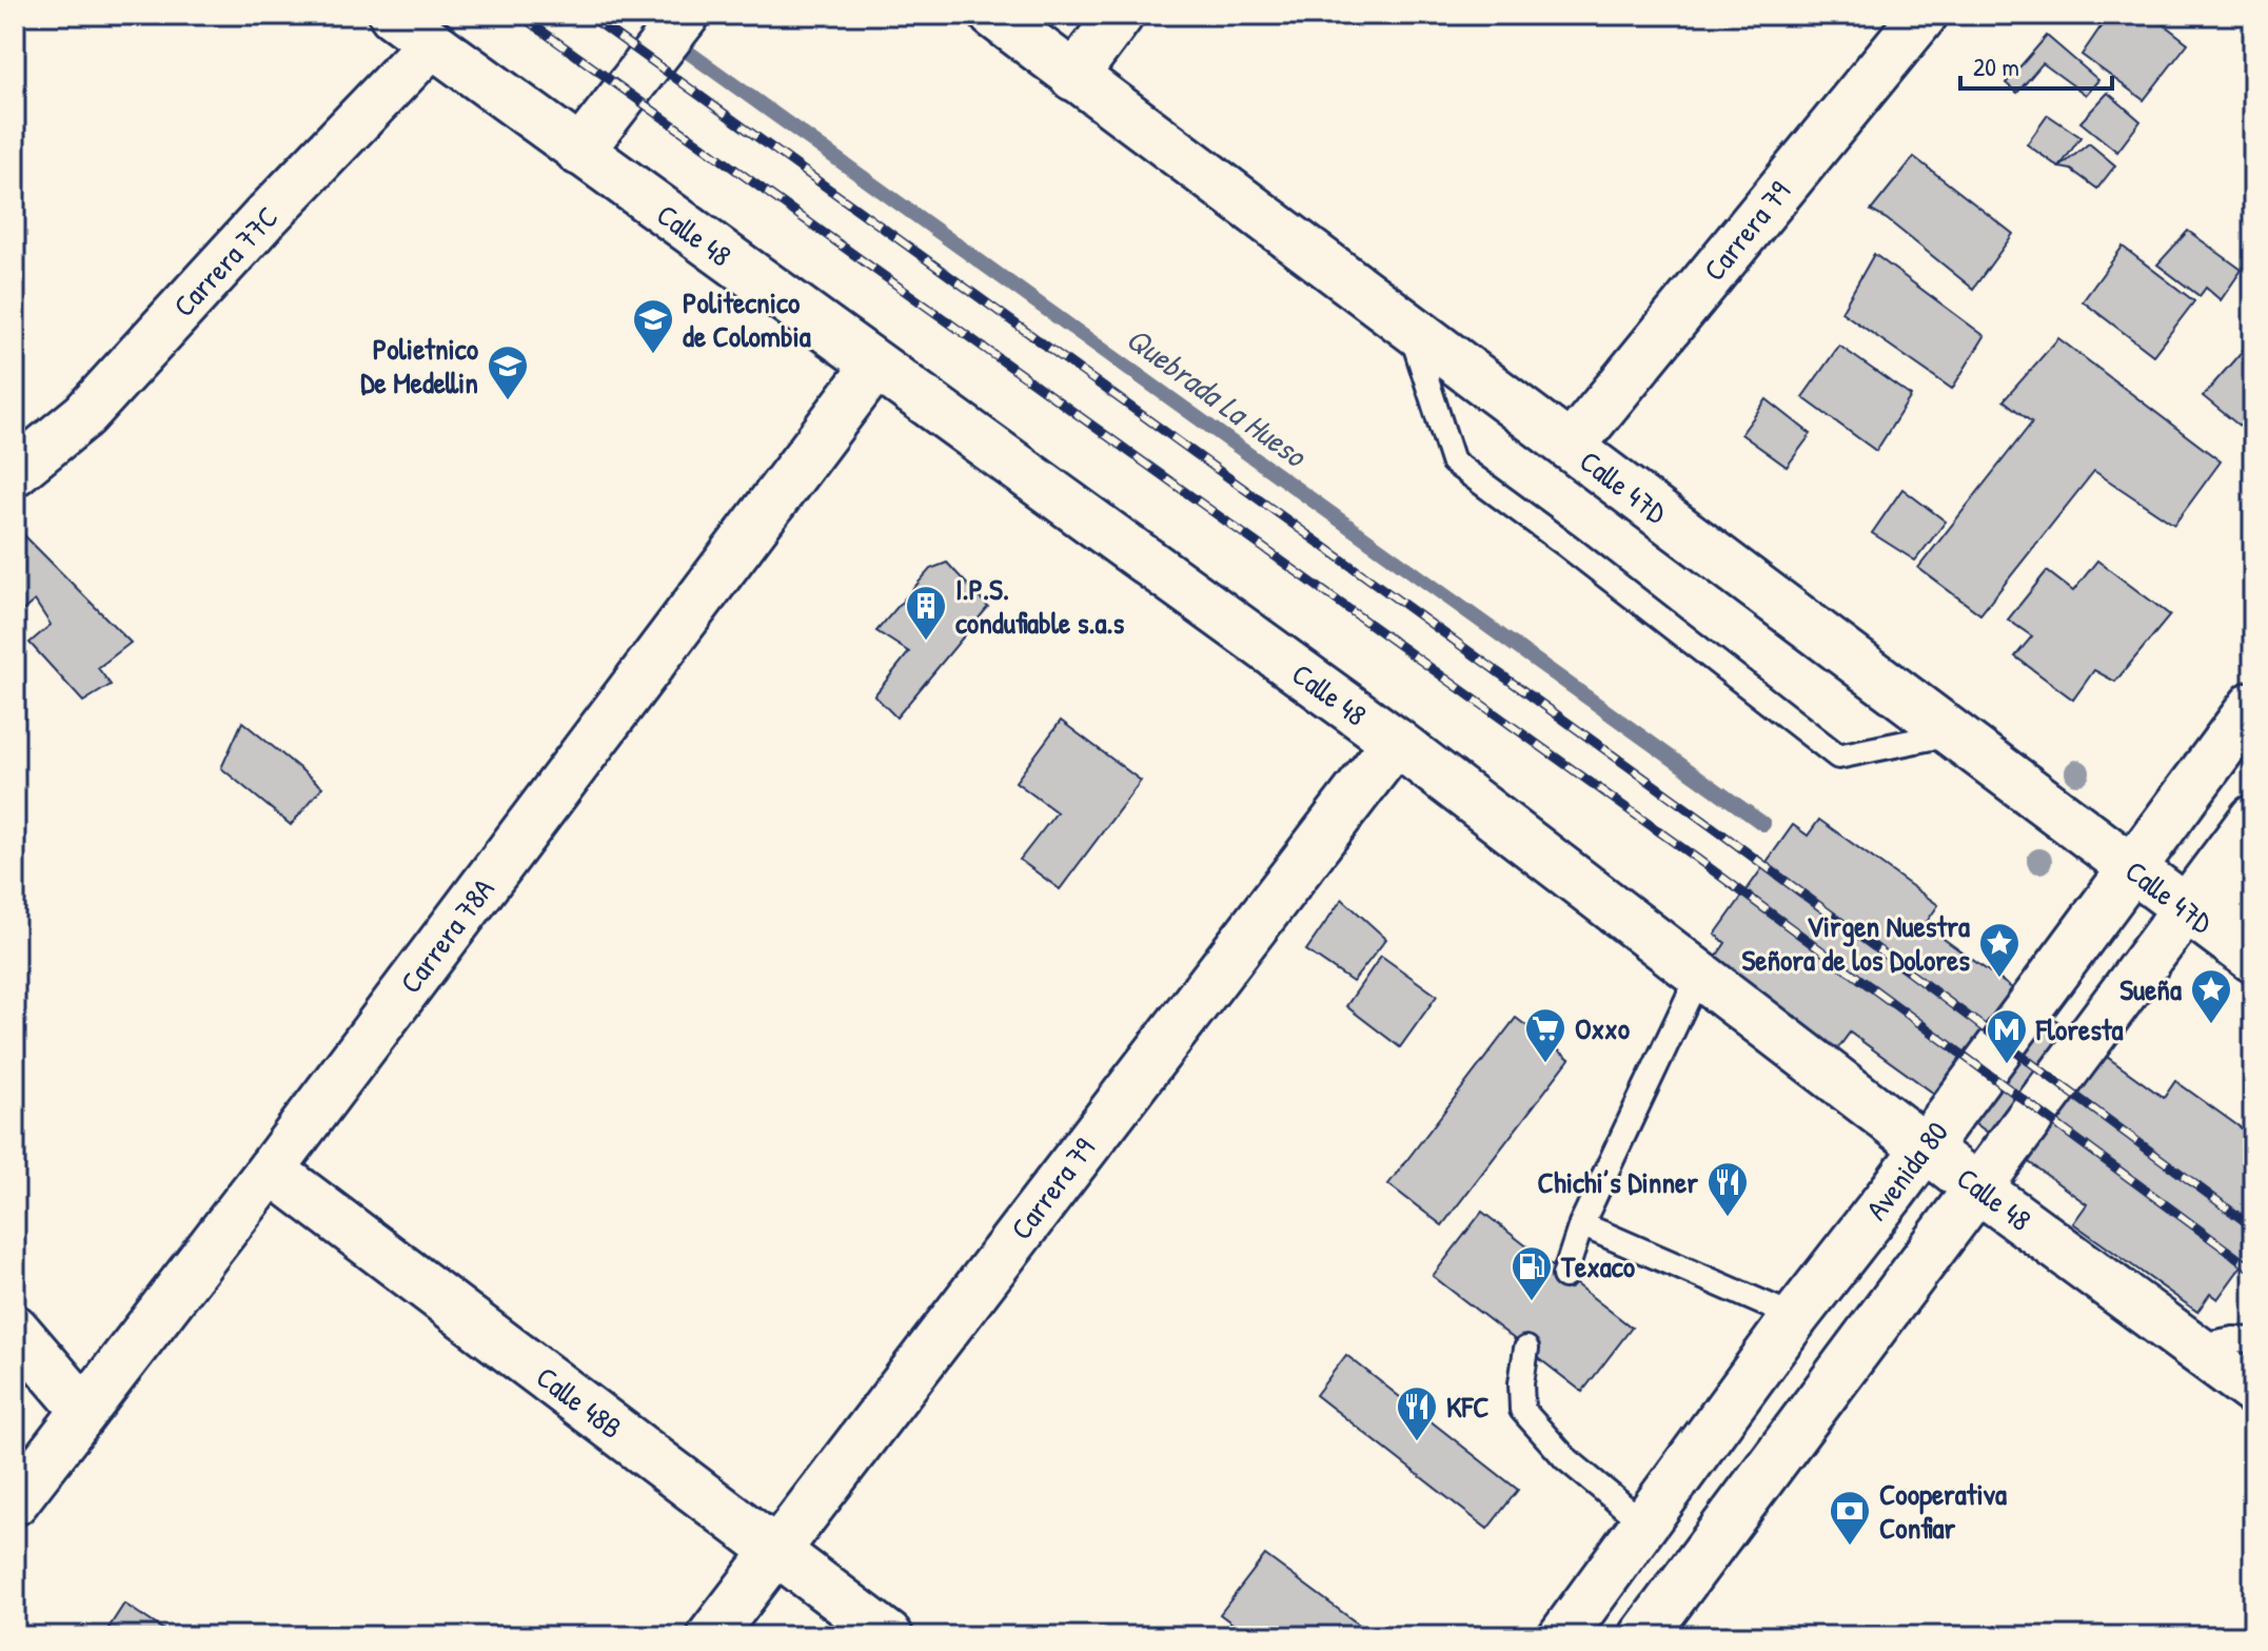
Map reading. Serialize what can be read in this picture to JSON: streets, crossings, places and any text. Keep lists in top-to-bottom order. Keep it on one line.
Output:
{"streets":{"main road":["Carrera 79","Calle 48","Carrera 77C","Calle 47D","Carrera 78A","Avenida 80","Calle 48B"]},"crossings":[["Carrera 79","Calle 48"],["Carrera 79","Calle 47D"],["Carrera 79","Calle 48B"],["Calle 48","Carrera 77C"],["Calle 48","Carrera 78A"],["Calle 48","Avenida 80"],["Calle 47D","Avenida 80"],["Carrera 78A","Calle 48B"]],"water":["Quebrada La Hueso"],"places":{"school or university":["Politecnico de Colombia","Polietnico De Medellin"],"building":["I.P.S. condufiable s.a.s"],"place":["Virgen Nuestra Señora de los Dolores","Sueña"],"supermarket":["Oxxo"],"metro station":["Floresta"],"restaurant":["Chichi’s Dinner","KFC"],"fuel station":["Texaco"],"bank":["Cooperativa Confiar"]},"scale_bar":"20 m"}
